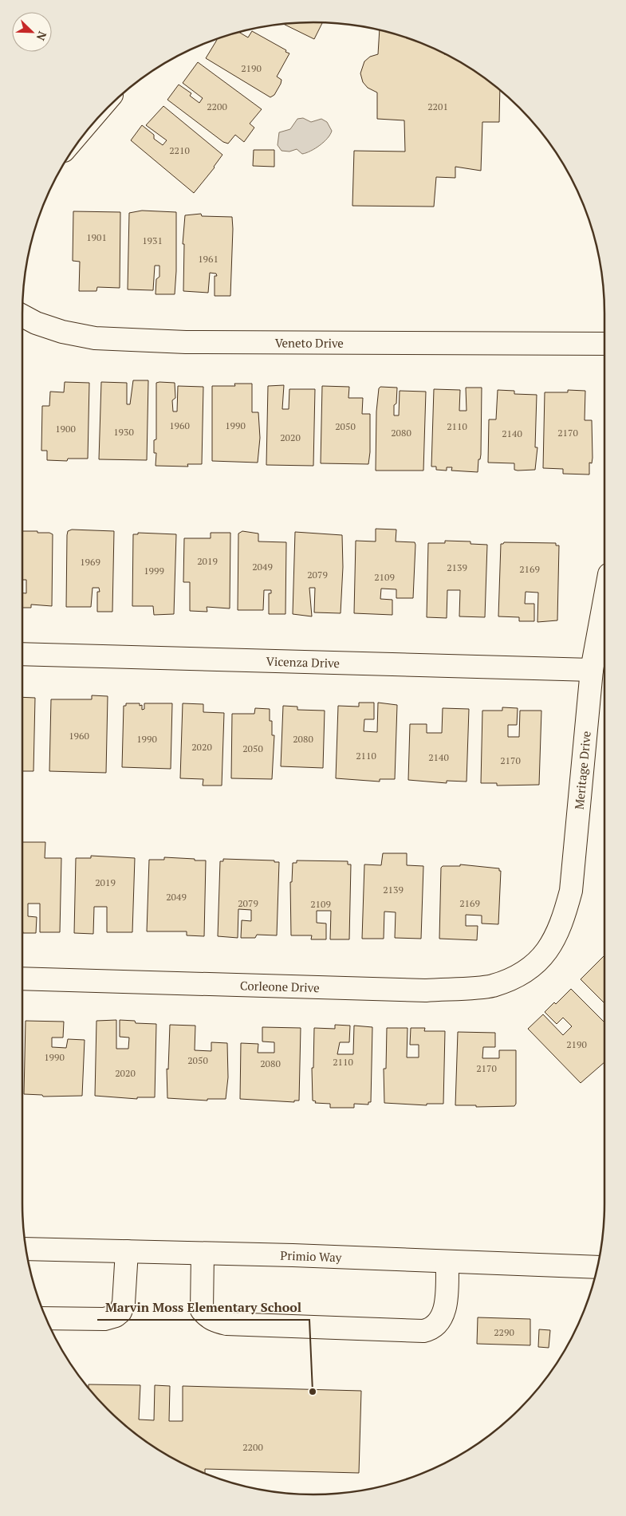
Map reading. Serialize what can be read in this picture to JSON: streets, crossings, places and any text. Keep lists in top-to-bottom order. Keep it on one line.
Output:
{"streets":{"street":["Veneto Drive","Vicenza Drive","Meritage Drive","Corleone Drive","Primio Way"]},"crossings":[["Vicenza Drive","Meritage Drive"],["Meritage Drive","Corleone Drive"]],"places":["Marvin Moss Elementary School"],"house_numbers":["2190","2200","2201","2210","1901","1931","1961","1960","1990","2050","2110","1900","1930","2080","2170","2140","2020","2019","1969","2049","2139","2169","1999","2079","2109","1960","1990","2080","2020","2050","2110","2140","2170","2019","2139","2049","2079","2169","2109","2190","1990","2050","2110","2080","2170","2020","2290","2200"],"north":"bottom right"}
